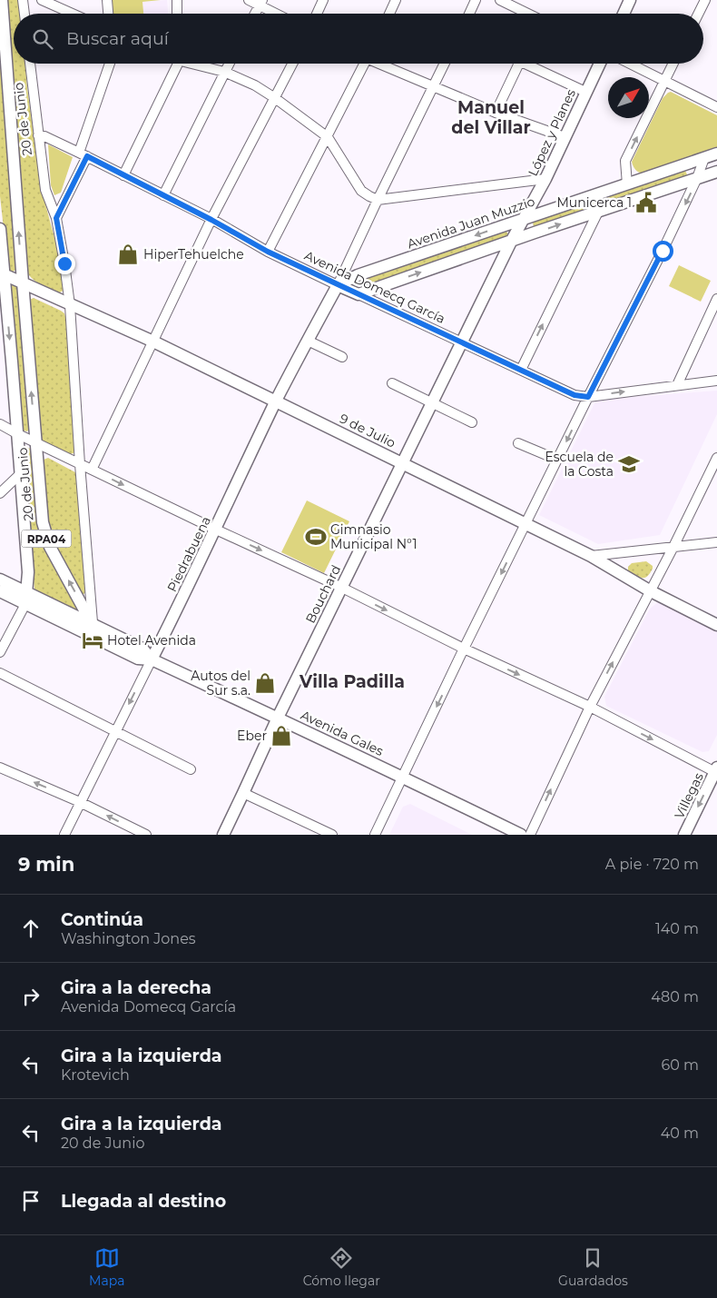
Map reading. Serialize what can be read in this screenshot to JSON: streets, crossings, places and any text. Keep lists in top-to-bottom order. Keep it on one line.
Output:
{"streets":{"main road":["20 de Junio","López y Planes","Avenida Juan Muzzio","Avenida Domecq García","9 de Julio","RPA04","Piedrabuena","Bouchard","Avenida Gales","Villegas"]},"crossings":[["20 de Junio","Avenida Domecq García"],["20 de Junio","9 de Julio"],["20 de Junio","Avenida Gales"],["López y Planes","Avenida Juan Muzzio"],["López y Planes","Avenida Domecq García"],["López y Planes","Bouchard"],["Avenida Juan Muzzio","Avenida Domecq García"],["Avenida Juan Muzzio","Piedrabuena"],["Avenida Domecq García","Piedrabuena"],["Avenida Domecq García","Bouchard"],["9 de Julio","Piedrabuena"],["9 de Julio","Bouchard"],["Piedrabuena","Avenida Gales"],["Bouchard","Avenida Gales"]],"one_way":["Villegas"],"districts":["Manuel del Villar","Villa Padilla"],"places":{"public building":["Municerca 1"],"shop":["HiperTehuelche","Autos del Sur s.a.","Eber"],"school or university":["Escuela de la Costa"],"sports":["Gimnasio Municipal N°1"],"hotel":["Hotel Avenida"]},"north":"top right","page":{"search":"Buscar aquí","heading":["9 min","A pie · 720 m"],"list":[["Continúa","Washington Jones","140 m"],["Gira a la derecha","Avenida Domecq García","480 m"],["Gira a la izquierda","Krotevich","60 m"],["Gira a la izquierda","20 de Junio","40 m"],"Llegada al destino"],"nav":["Mapa","Cómo llegar","Guardados"]}}
